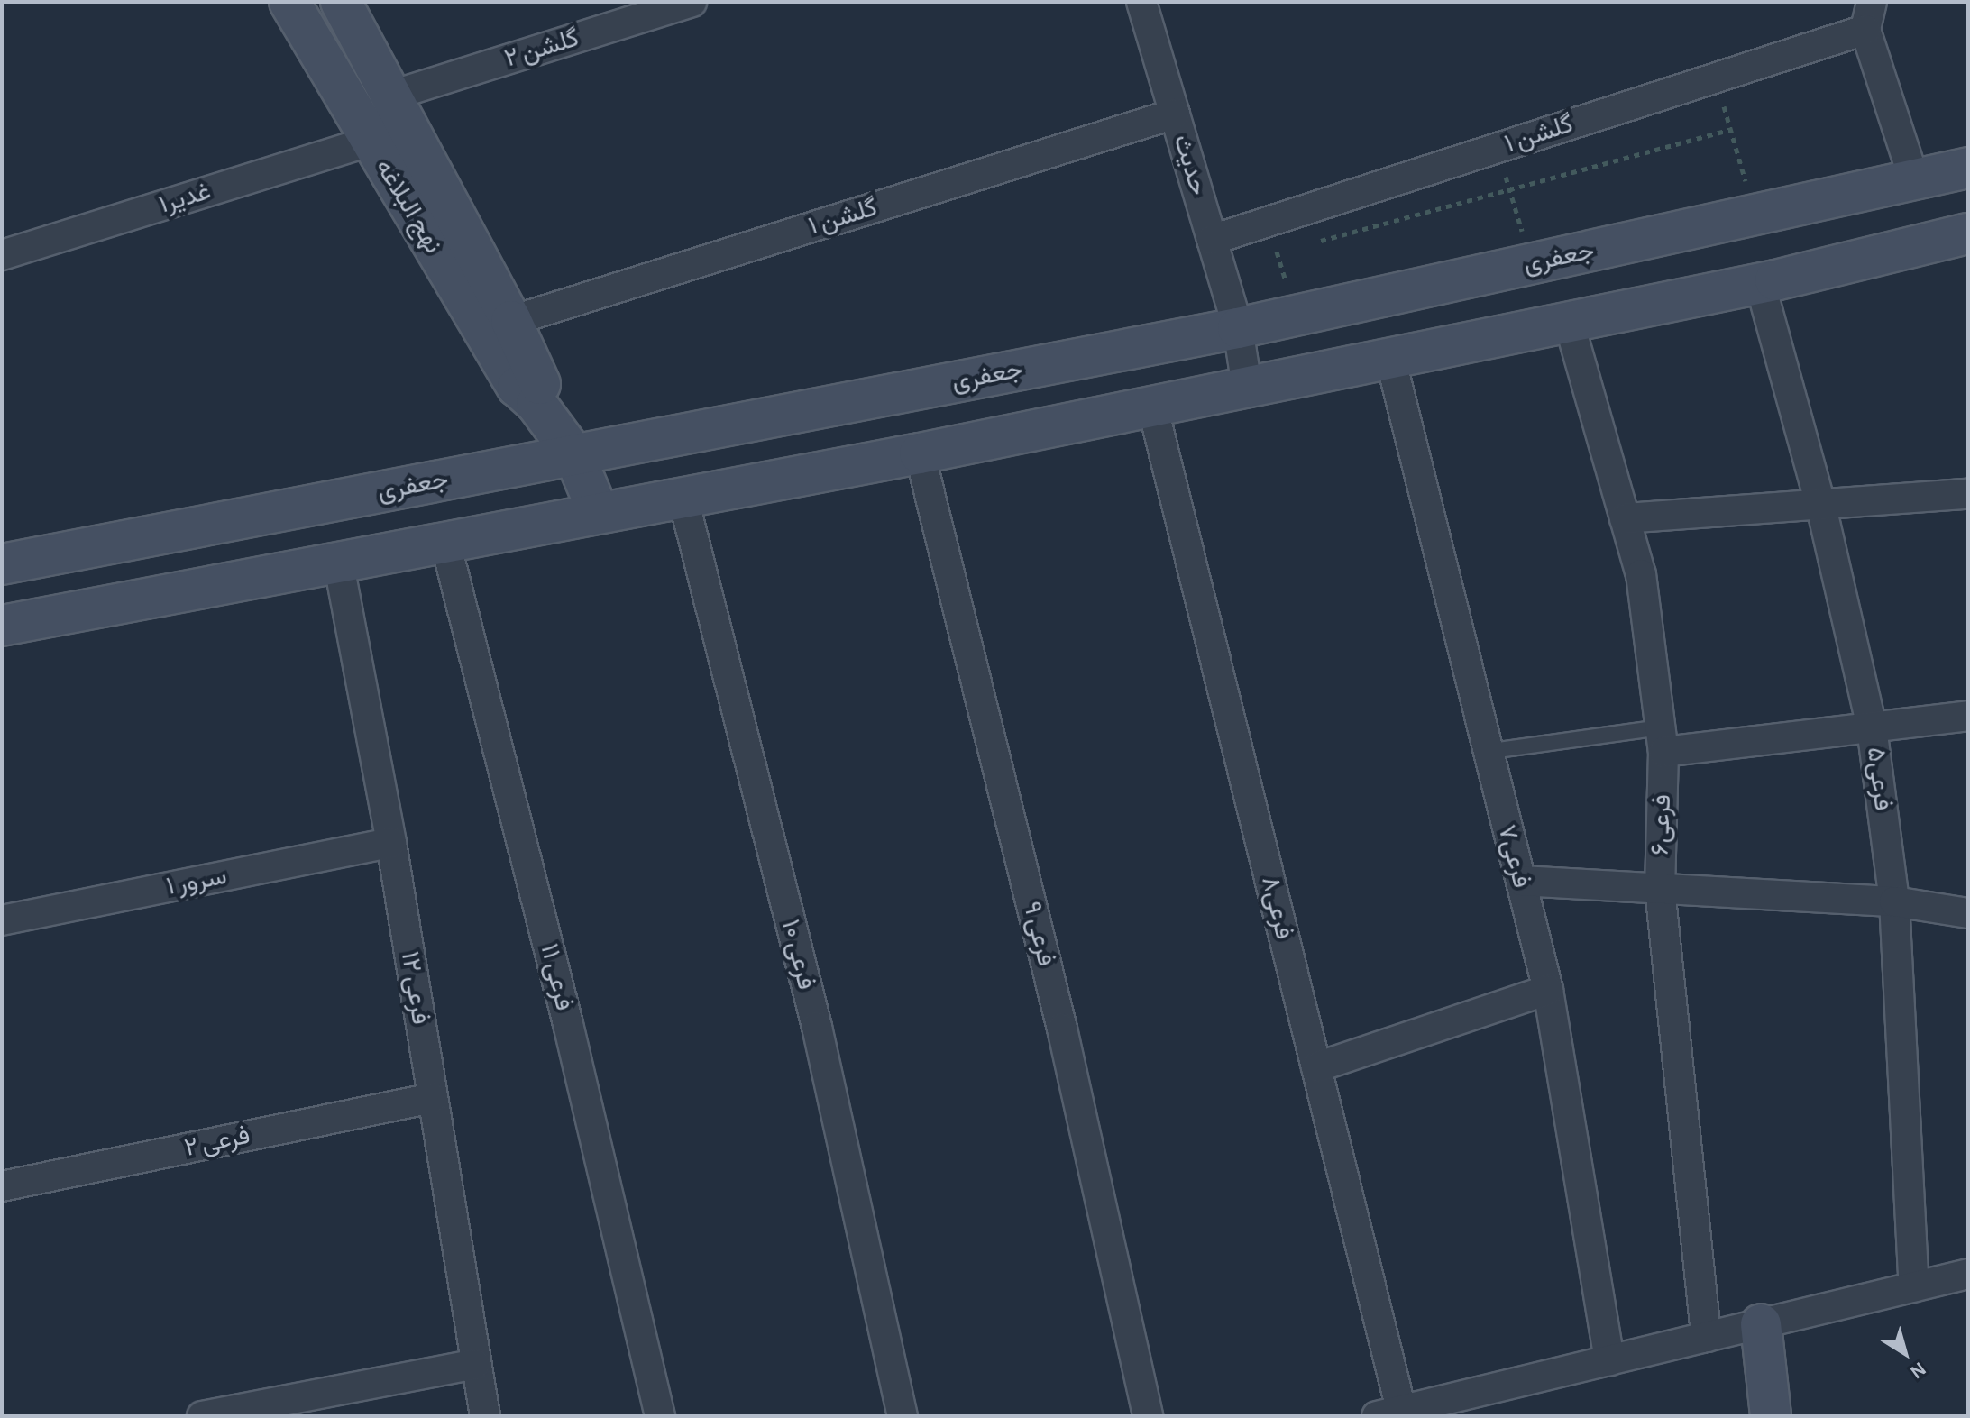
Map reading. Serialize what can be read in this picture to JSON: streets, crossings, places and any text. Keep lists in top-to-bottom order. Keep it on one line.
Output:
{"streets":{"main road":["نهج البلاغه","جعفری"],"street":["گلشن ۲","گلشن ۱","حدیث","غدیر۱","فرعی۵","فرعی۶","فرعی۷","سرور ۱","فرعی۸","فرعی ۹","فرعی ۱۰","فرعی ۱۱","فرعی ۱۲","فرعی ۲"]},"crossings":[["گلشن ۲","نهج البلاغه"],["گلشن ۱","حدیث"],["گلشن ۱","نهج البلاغه"],["حدیث","جعفری"],["غدیر۱","نهج البلاغه"],["نهج البلاغه","جعفری"],["سرور ۱","فرعی ۱۲"],["فرعی ۱۲","فرعی ۲"]],"north":"bottom right"}
